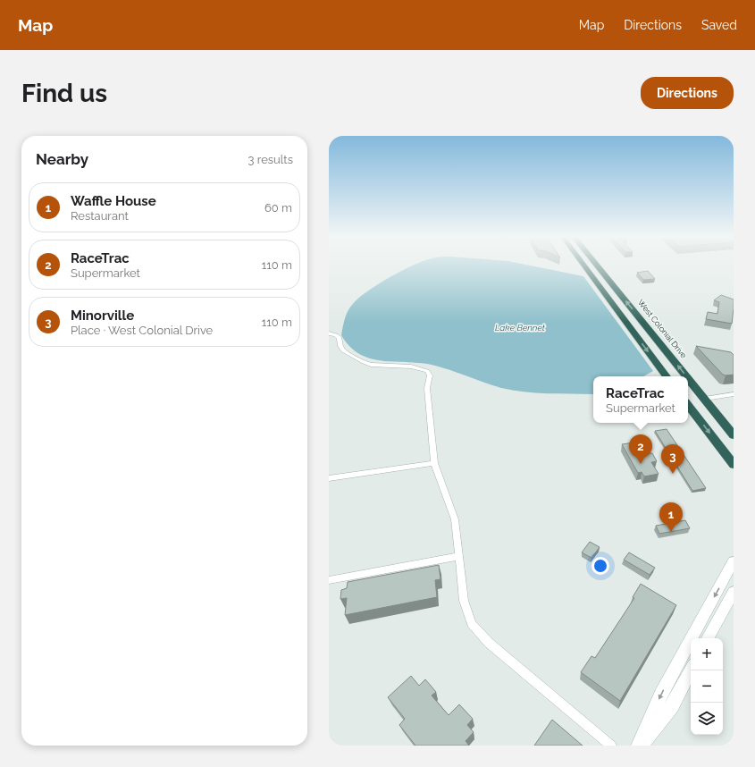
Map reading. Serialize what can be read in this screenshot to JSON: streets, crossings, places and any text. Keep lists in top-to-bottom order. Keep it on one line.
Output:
{"streets":{"highway":["West Colonial Drive"]},"water":["Lake Bennet"],"page":{"header":"Map","nav":["Map","Directions","Saved"],"buttons":"Directions","title":"Find us","heading":["Nearby","3 results"],"list":[{"mark":"1","name":"Waffle House","note":"Restaurant","value":"60 m"},{"mark":"2","name":"RaceTrac","note":"Supermarket","value":"110 m"},{"mark":"3","name":"Minorville","note":"Place · West Colonial Drive","value":"110 m"}],"popup":["RaceTrac","Supermarket"],"pins":["2","3","1"],"map_buttons":["+","−"]}}
